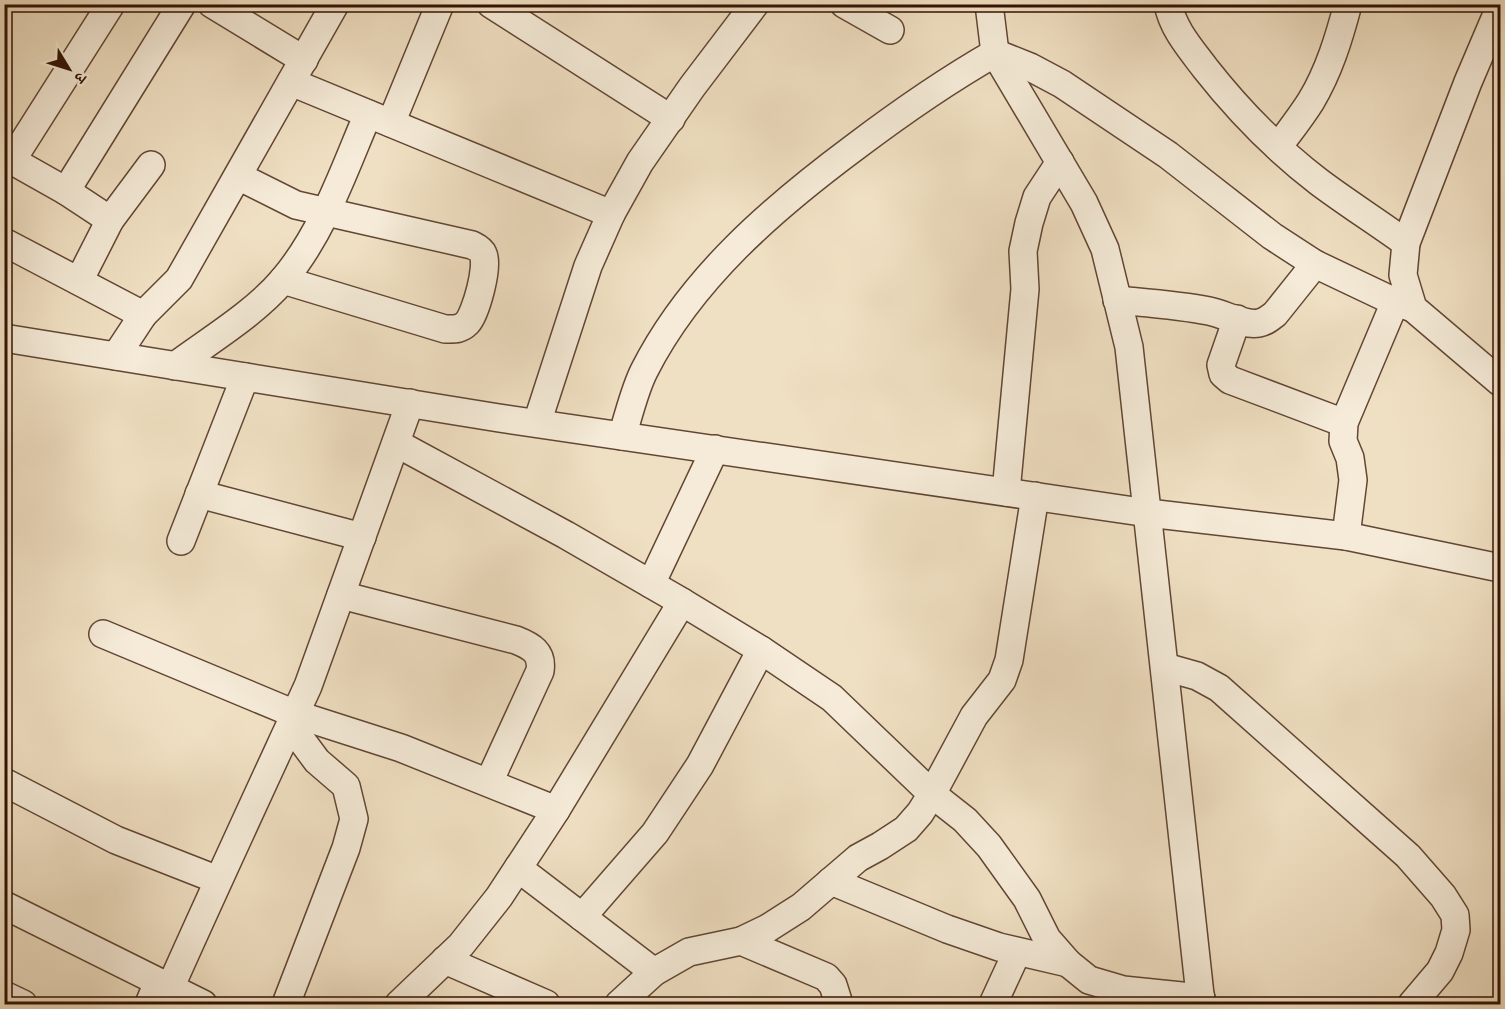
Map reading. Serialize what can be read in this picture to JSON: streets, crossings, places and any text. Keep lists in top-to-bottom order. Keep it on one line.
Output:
{"north":"bottom right"}
